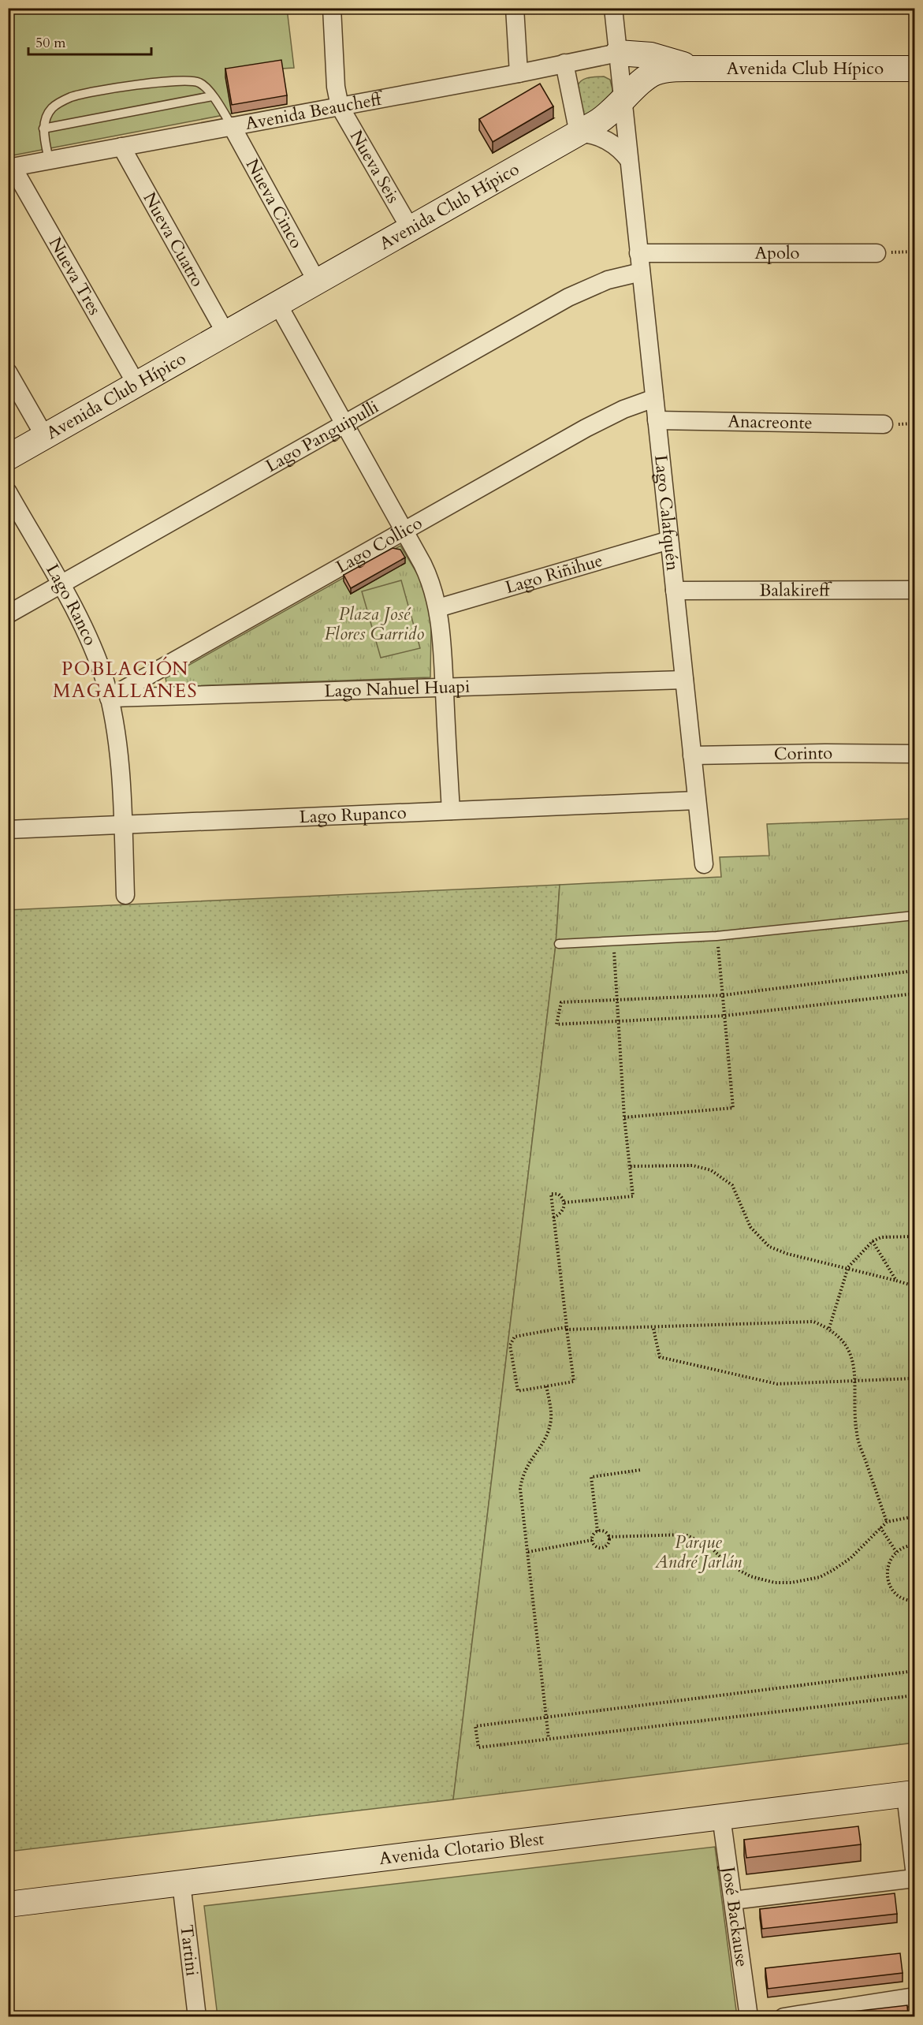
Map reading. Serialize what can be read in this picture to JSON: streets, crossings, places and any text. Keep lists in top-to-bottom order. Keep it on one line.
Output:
{"streets":{"main road":["Avenida Club Hípico","Avenida Clotario Blest"],"street":["Avenida Beaucheff","Nueva Seis","Nueva Cinco","Nueva Cuatro","Apolo","Nueva Tres","Anacreonte","Lago Panguipulli","Lago Calafquén","Lago Collico","Lago Riñihue","Balakireff","Lago Ranco","Lago Nahuel Huapi","Corinto","Lago Rupanco","José Backause","Tartini"]},"crossings":[["Avenida Club Hípico","Nueva Seis"],["Avenida Club Hípico","Nueva Cinco"],["Avenida Club Hípico","Nueva Cuatro"],["Avenida Club Hípico","Nueva Tres"],["Avenida Club Hípico","Lago Calafquén"],["Avenida Beaucheff","Nueva Seis"],["Avenida Beaucheff","Nueva Cinco"],["Avenida Beaucheff","Nueva Cuatro"],["Avenida Beaucheff","Nueva Tres"],["Avenida Beaucheff","Lago Calafquén"],["Apolo","Lago Calafquén"],["Anacreonte","Lago Calafquén"],["Lago Panguipulli","Lago Calafquén"],["Lago Panguipulli","Lago Ranco"],["Lago Calafquén","Lago Collico"],["Lago Calafquén","Lago Riñihue"],["Lago Calafquén","Balakireff"],["Lago Calafquén","Lago Nahuel Huapi"],["Lago Calafquén","Corinto"],["Lago Calafquén","Lago Rupanco"],["Lago Collico","Lago Ranco"],["Lago Collico","Lago Nahuel Huapi"],["Lago Ranco","Lago Nahuel Huapi"],["Lago Ranco","Lago Rupanco"],["Avenida Clotario Blest","José Backause"],["Avenida Clotario Blest","Tartini"]],"districts":["POBLACIÓN MAGALLANES"],"parks":["Plaza José Flores Garrido","Parque André Jarlán"],"scale_bar":"50 m"}
